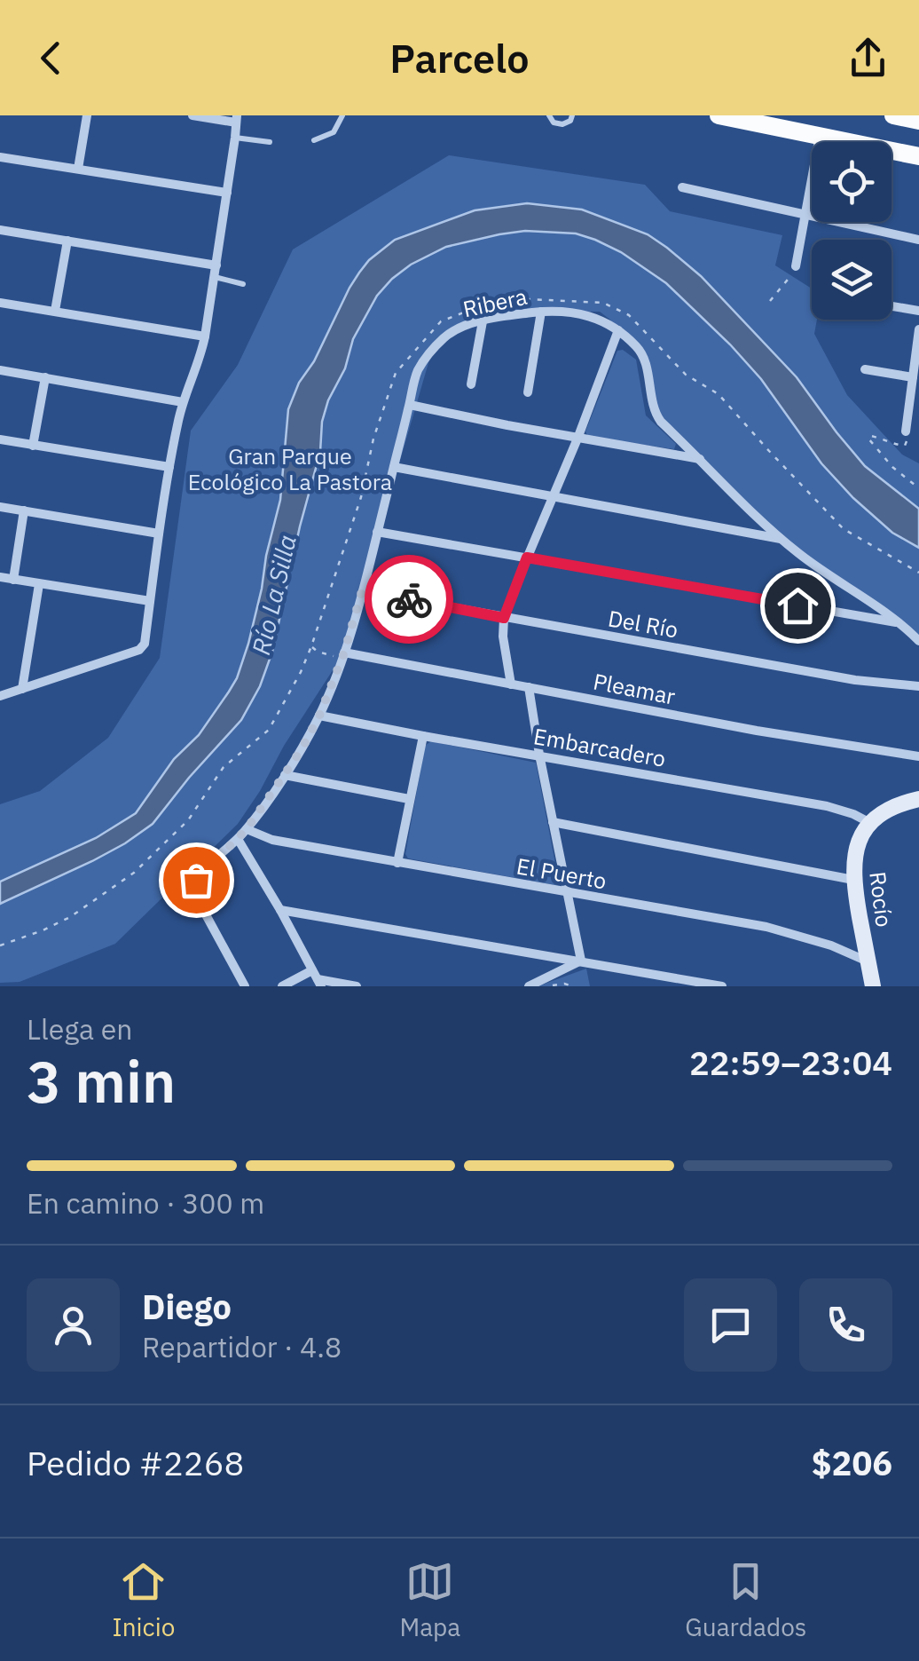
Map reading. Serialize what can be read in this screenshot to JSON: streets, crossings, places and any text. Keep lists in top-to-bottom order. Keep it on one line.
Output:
{"streets":{"street":["Ribera","Del Río","Pleamar","Embarcadero","El Puerto","Rocío"]},"crossings":[["Ribera","Del Río"],["Ribera","Pleamar"],["Ribera","Embarcadero"],["Ribera","El Puerto"],["Embarcadero","Rocío"],["El Puerto","Rocío"]],"water":["Río La Silla"],"parks":["Gran Parque Ecológico La Pastora"],"page":{"header":"Parcelo","heading":["3 min","Llega en","22:59–23:04"],"panel":["Diego","Repartidor · 4.8","Pedido #2268","$206"],"bar":"En camino · 300 m","tabs":["Inicio","Mapa","Guardados"]}}
